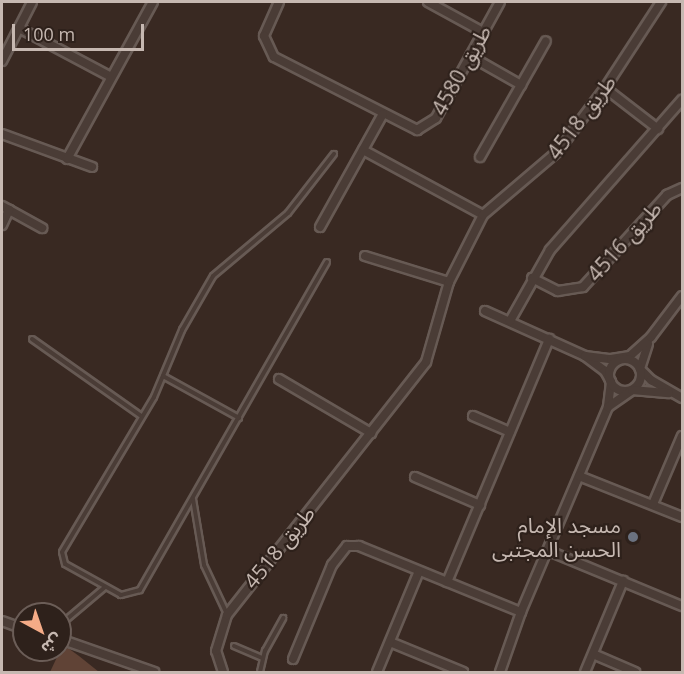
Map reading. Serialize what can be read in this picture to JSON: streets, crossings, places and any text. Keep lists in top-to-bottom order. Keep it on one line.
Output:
{"streets":{"street":["طريق 4580","طريق 4518","طريق 4516"]},"places":["مسجد الإمام الحسن المجتبى"],"scale_bar":"100 m","north":"bottom right"}
